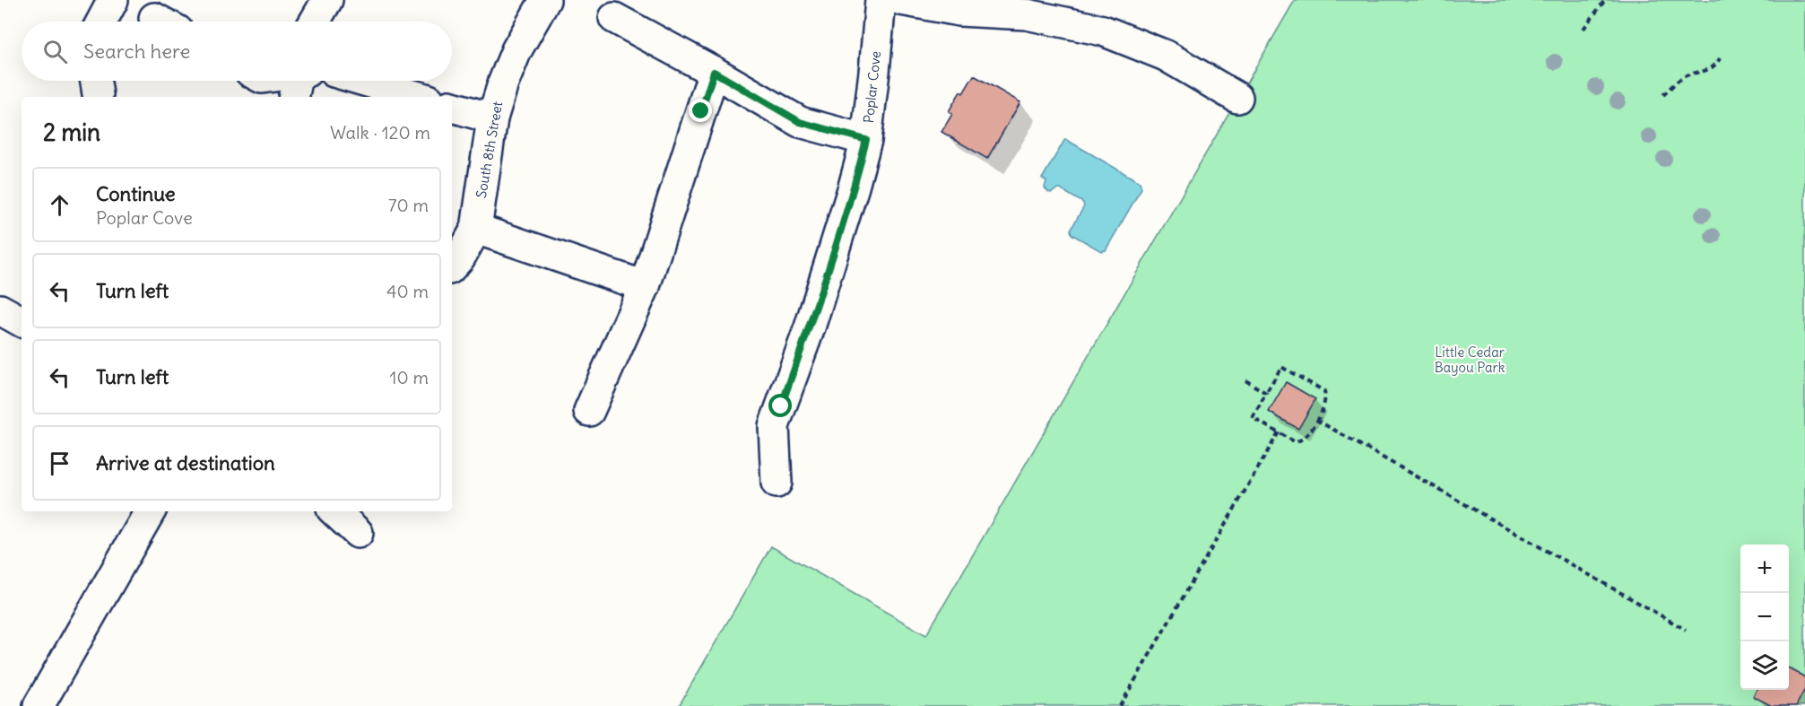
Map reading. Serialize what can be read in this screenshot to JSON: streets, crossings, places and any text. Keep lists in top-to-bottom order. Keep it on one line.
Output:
{"streets":{"street":["Poplar Cove","South 8th Street"]},"parks":["Little Cedar Bayou Park"],"page":{"search":"Search here","heading":["2 min","Walk · 120 m"],"list":[["Continue","Poplar Cove","70 m"],["Turn left","40 m"],["Turn left","10 m"],"Arrive at destination"],"map_buttons":["+","−"]}}
